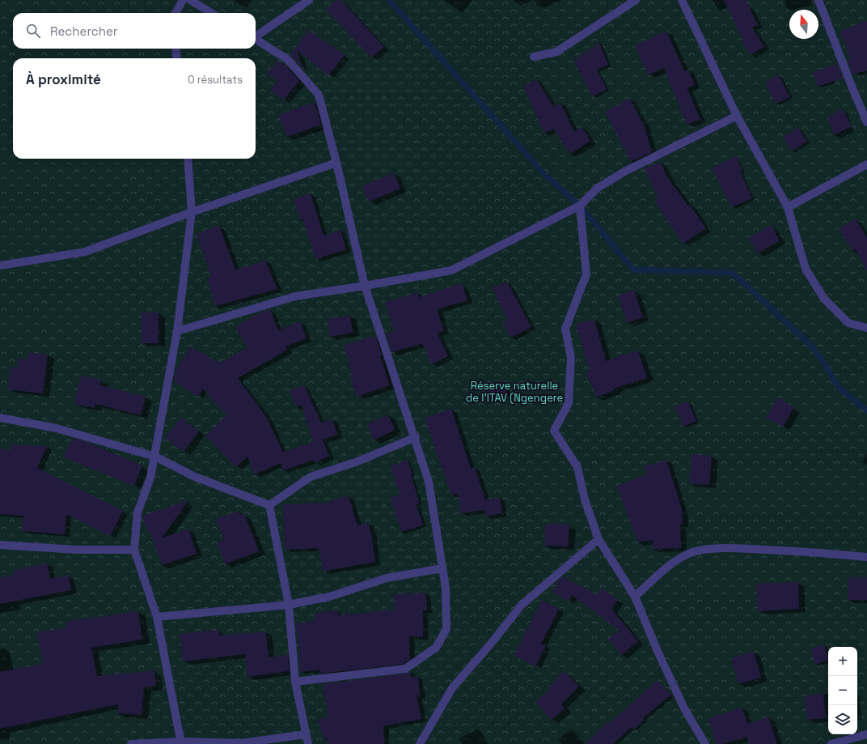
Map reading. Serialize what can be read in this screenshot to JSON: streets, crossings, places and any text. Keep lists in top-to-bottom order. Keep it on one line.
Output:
{"parks":["Réserve naturelle de l'ITAV (Ngengere"],"north":"top","page":{"search":"Rechercher","heading":["À proximité","0 résultats"],"map_buttons":["+","−"]}}
